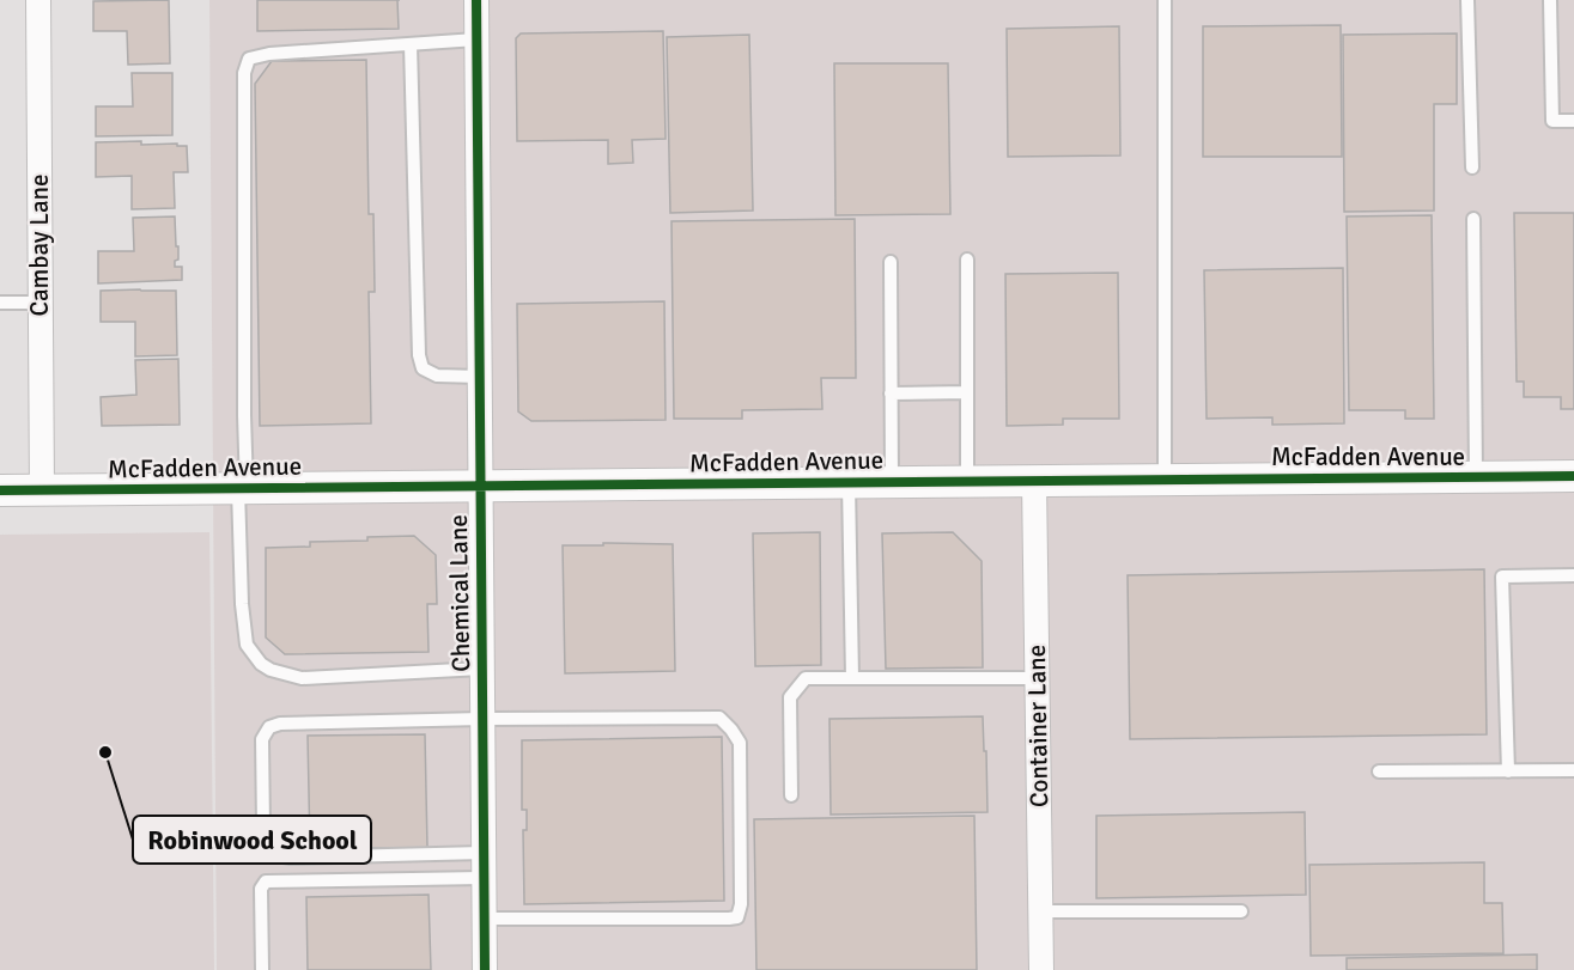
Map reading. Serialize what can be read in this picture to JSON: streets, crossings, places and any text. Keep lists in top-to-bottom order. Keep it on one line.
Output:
{"streets":{"street":["Cambay Lane","McFadden Avenue","Chemical Lane","Container Lane"]},"crossings":[["Cambay Lane","McFadden Avenue"],["McFadden Avenue","Chemical Lane"],["McFadden Avenue","Container Lane"]],"places":["Robinwood School"]}
